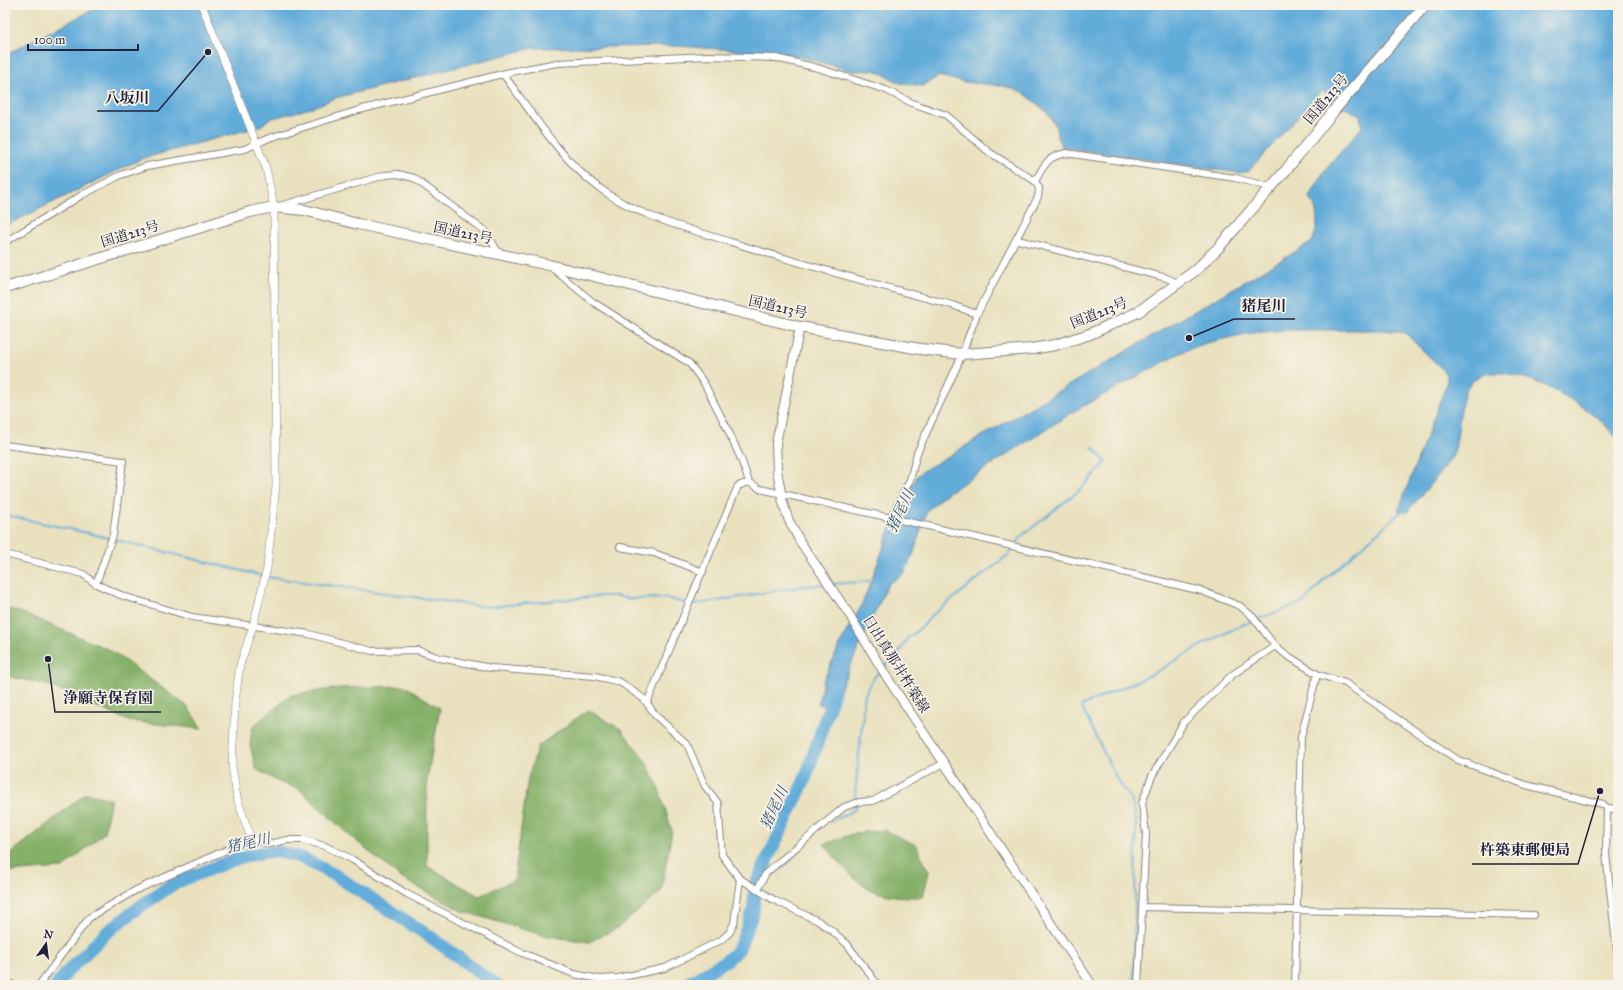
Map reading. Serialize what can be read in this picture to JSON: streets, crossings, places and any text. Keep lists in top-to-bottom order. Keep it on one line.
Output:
{"streets":{"highway":["国道213号"],"main road":["日出真那井杵築線"]},"crossings":[["国道213号","日出真那井杵築線"]],"water":["猪尾川"],"places":["八坂川","猪尾川","浄願寺保育園","杵築東郵便局"],"scale_bar":"100 m","north":"top"}
